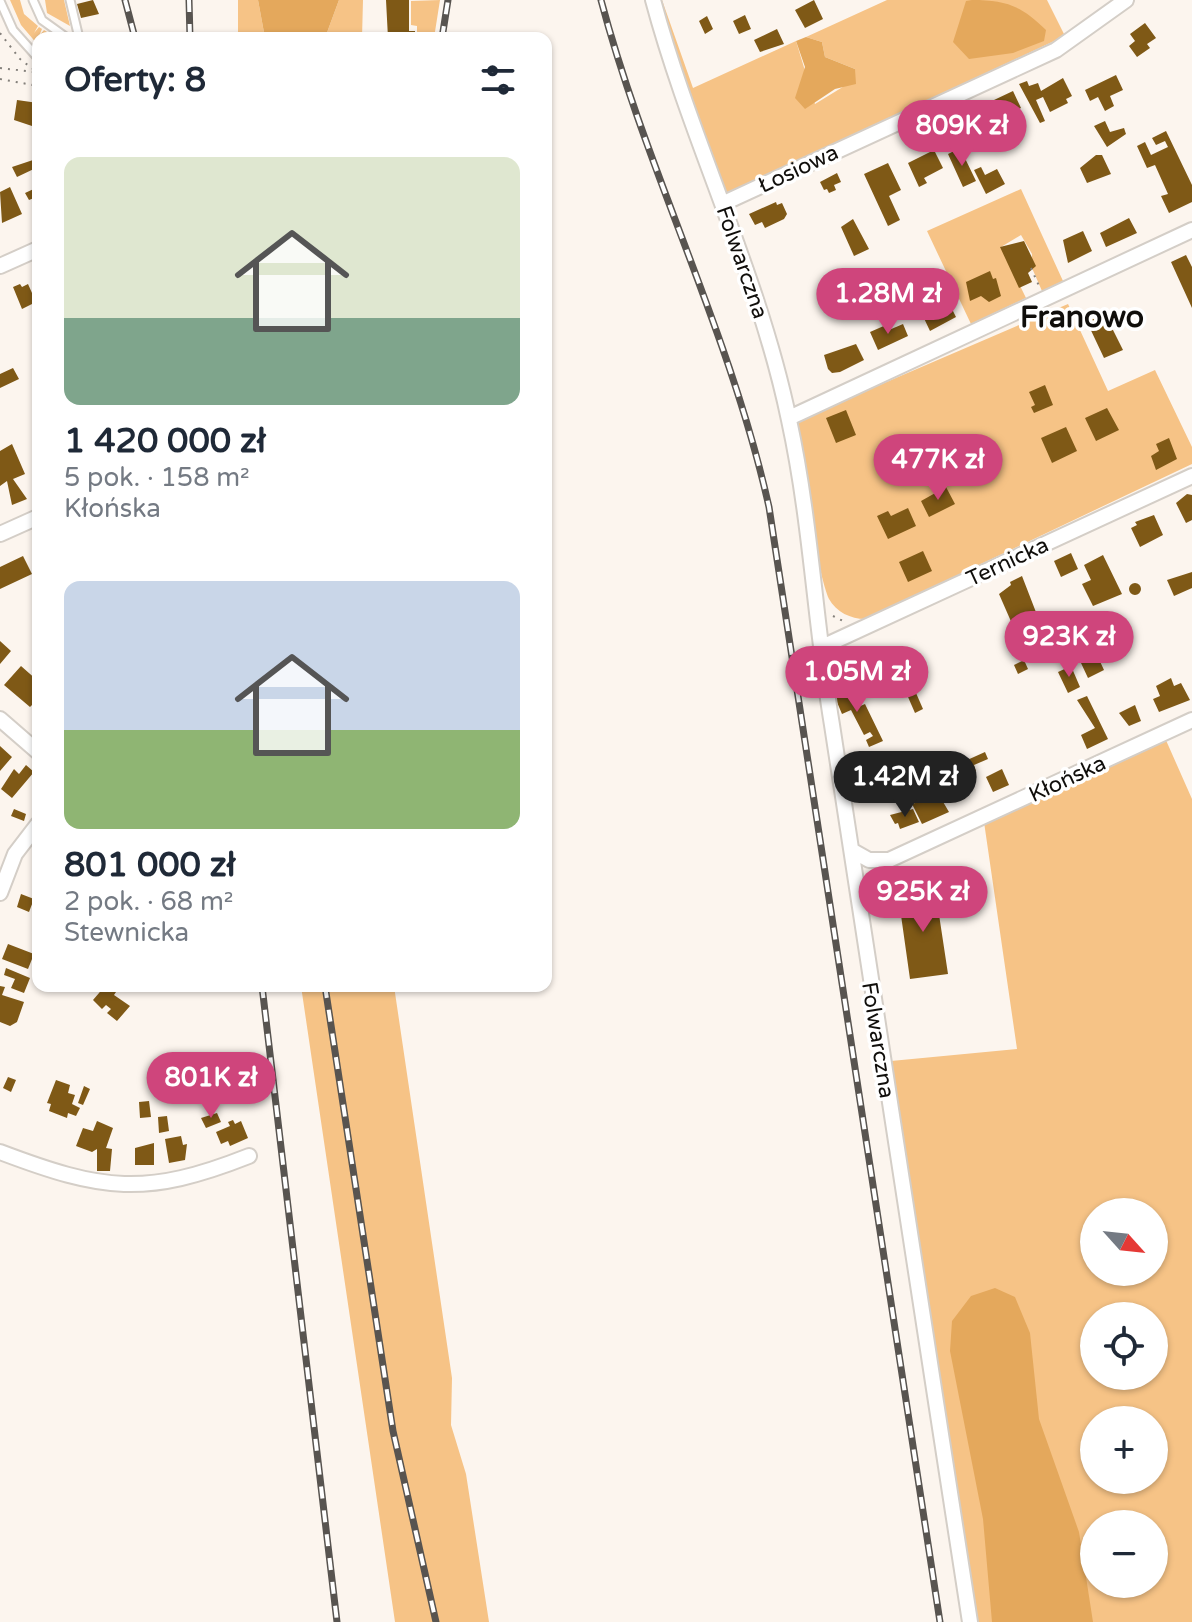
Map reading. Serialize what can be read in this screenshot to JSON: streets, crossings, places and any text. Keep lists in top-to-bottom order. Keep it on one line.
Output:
{"streets":{"street":["Łosiowa","Folwarczna","Ternicka","Kłońska"]},"crossings":[["Łosiowa","Folwarczna"],["Folwarczna","Ternicka"],["Folwarczna","Kłońska"]],"districts":["Franowo"],"north":"bottom right","page":{"heading":"Oferty: 8","price":["809K zł","1.28M zł","477K zł","923K zł","1.05M zł","1.42M zł","925K zł","801K zł"],"list":[{"name":"1 420 000 zł","note":"5 pok. · 158 m² · Kłońska"},{"name":"801 000 zł","note":"2 pok. · 68 m² · Stewnicka"}],"map_buttons":["+","−"]}}
